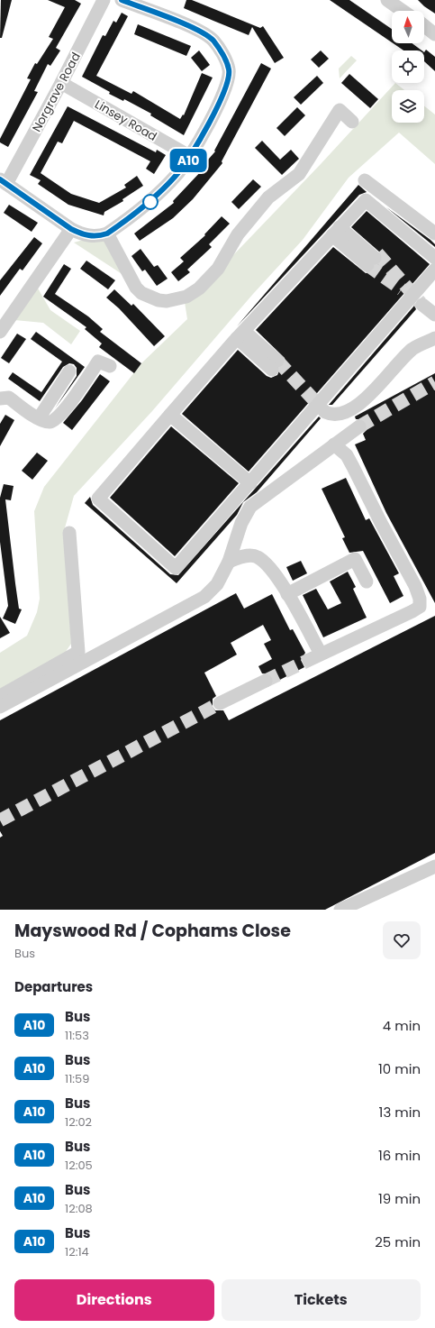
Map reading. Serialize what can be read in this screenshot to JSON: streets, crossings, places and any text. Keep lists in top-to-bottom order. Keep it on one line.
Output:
{"streets":{"street":["Norgrave Road","Linsey Road"]},"crossings":[["Norgrave Road","Linsey Road"]],"lines":["bus line A10"],"north":"top","page":{"on_map":"A10","heading":[["Mayswood Rd / Cophams Close","Bus"],"Departures"],"list":[{"mark":"A10","name":"Bus","note":"11:53","value":"4 min"},{"mark":"A10","name":"Bus","note":"11:59","value":"10 min"},{"mark":"A10","name":"Bus","note":"12:02","value":"13 min"},{"mark":"A10","name":"Bus","note":"12:05","value":"16 min"},{"mark":"A10","name":"Bus","note":"12:08","value":"19 min"},{"mark":"A10","name":"Bus","note":"12:14","value":"25 min"}],"buttons":["Directions","Tickets"]}}
